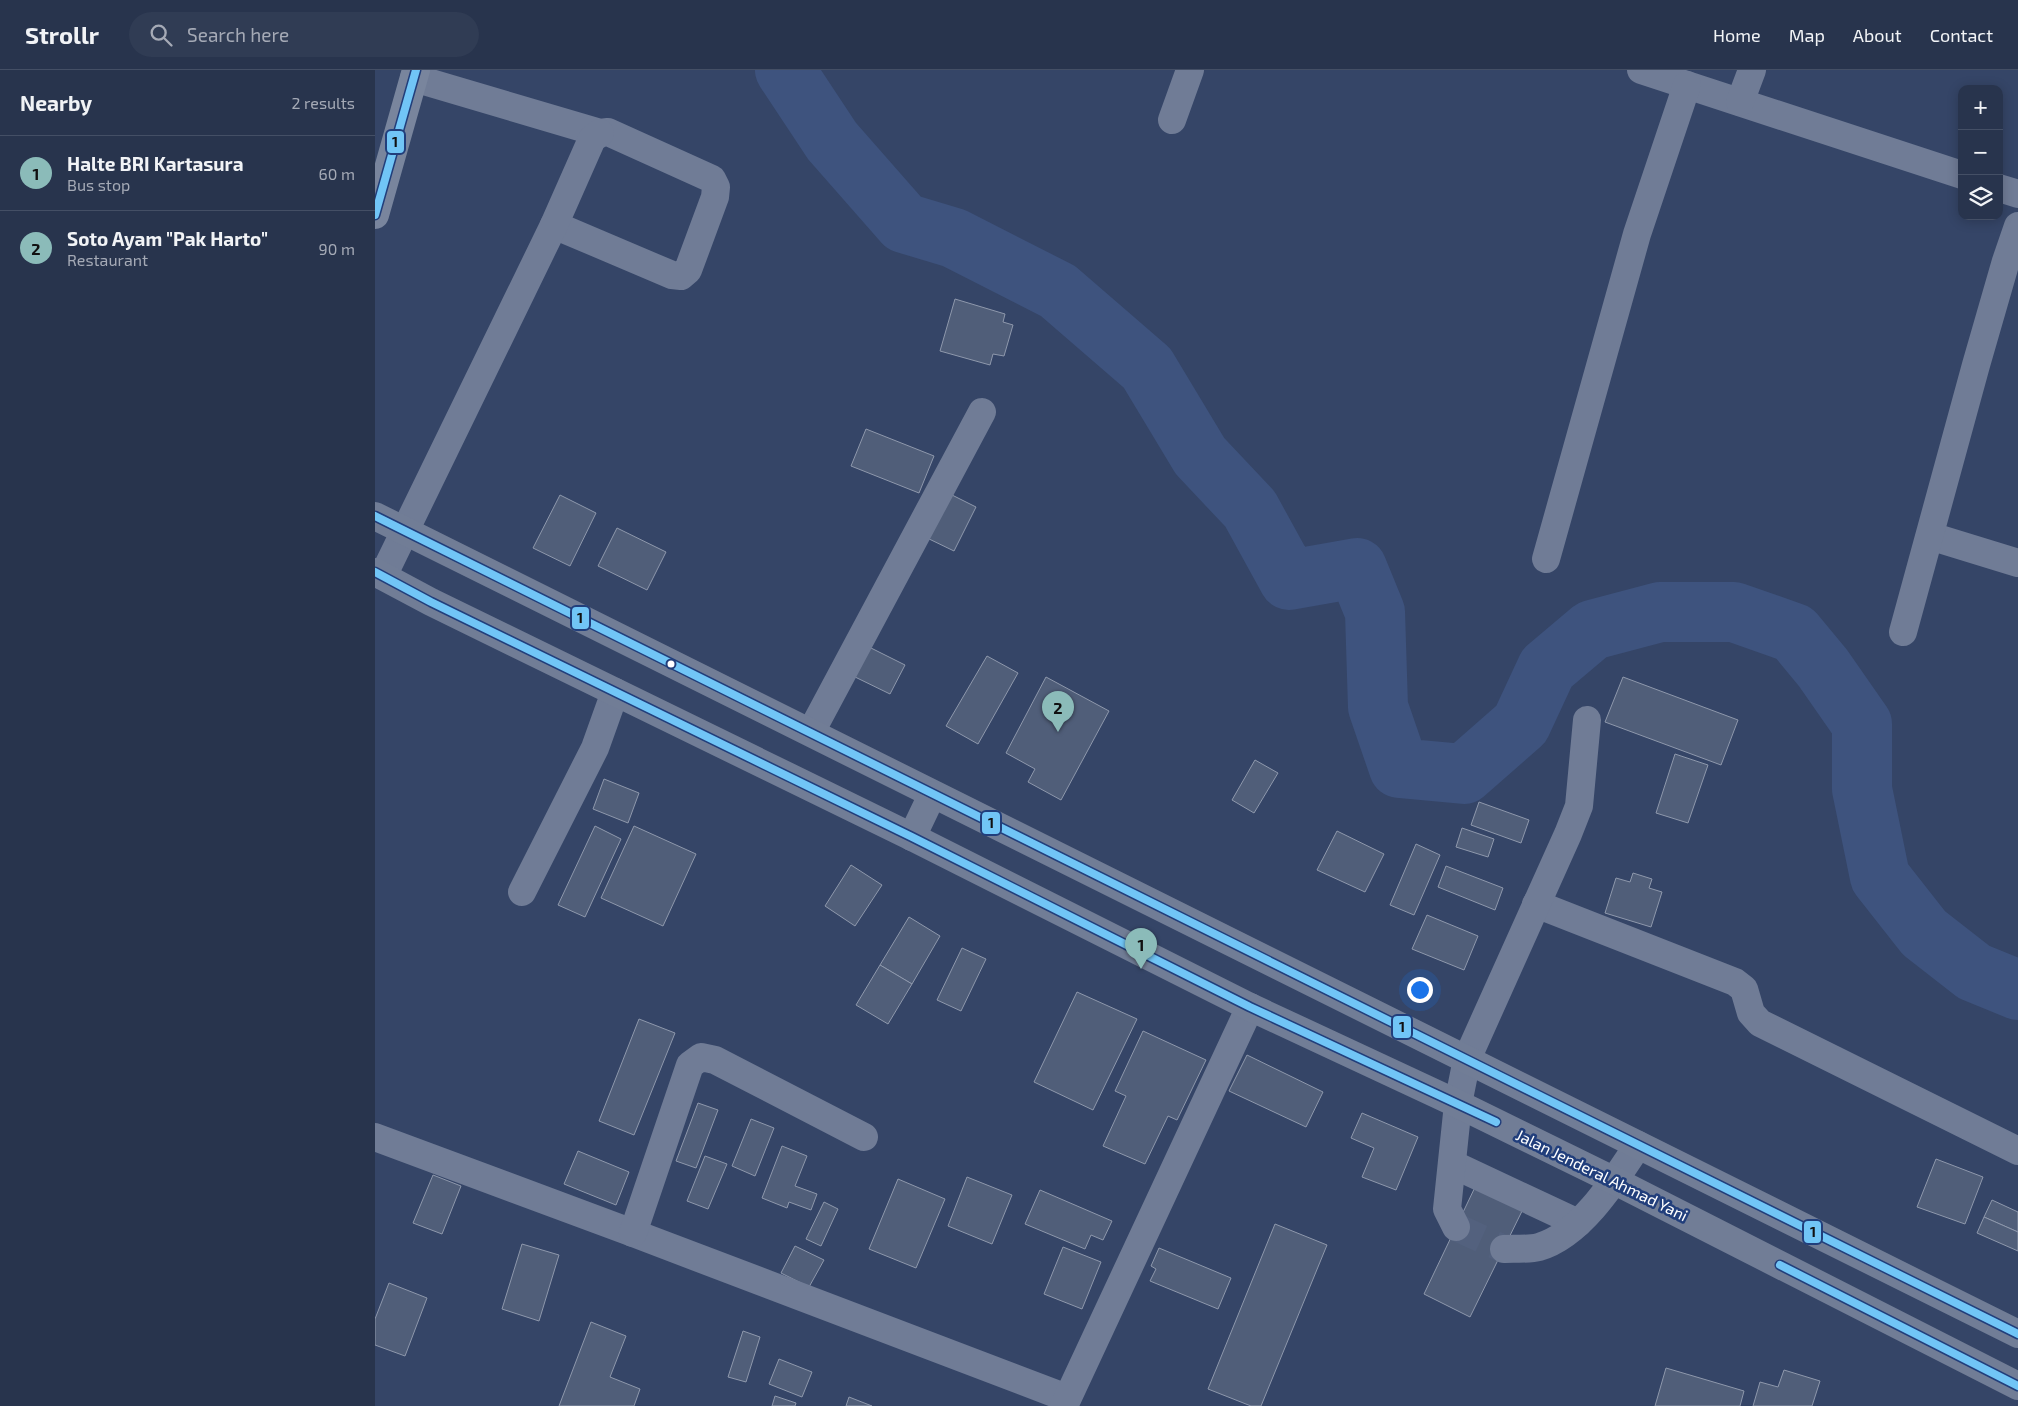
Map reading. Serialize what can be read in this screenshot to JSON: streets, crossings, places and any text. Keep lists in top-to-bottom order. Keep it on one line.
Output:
{"streets":{"highway":["Jalan Jenderal Ahmad Yani"]},"lines":["transit line 1"],"page":{"header":"Strollr","search":"Search here","nav":["Home","Map","About","Contact"],"heading":["Nearby","2 results"],"map_buttons":["+","−"],"list":[{"mark":"1","name":"Halte BRI Kartasura","note":"Bus stop","value":"60 m"},{"mark":"2","name":"Soto Ayam \"Pak Harto\"","note":"Restaurant","value":"90 m"}],"pins":["2","1"]}}
